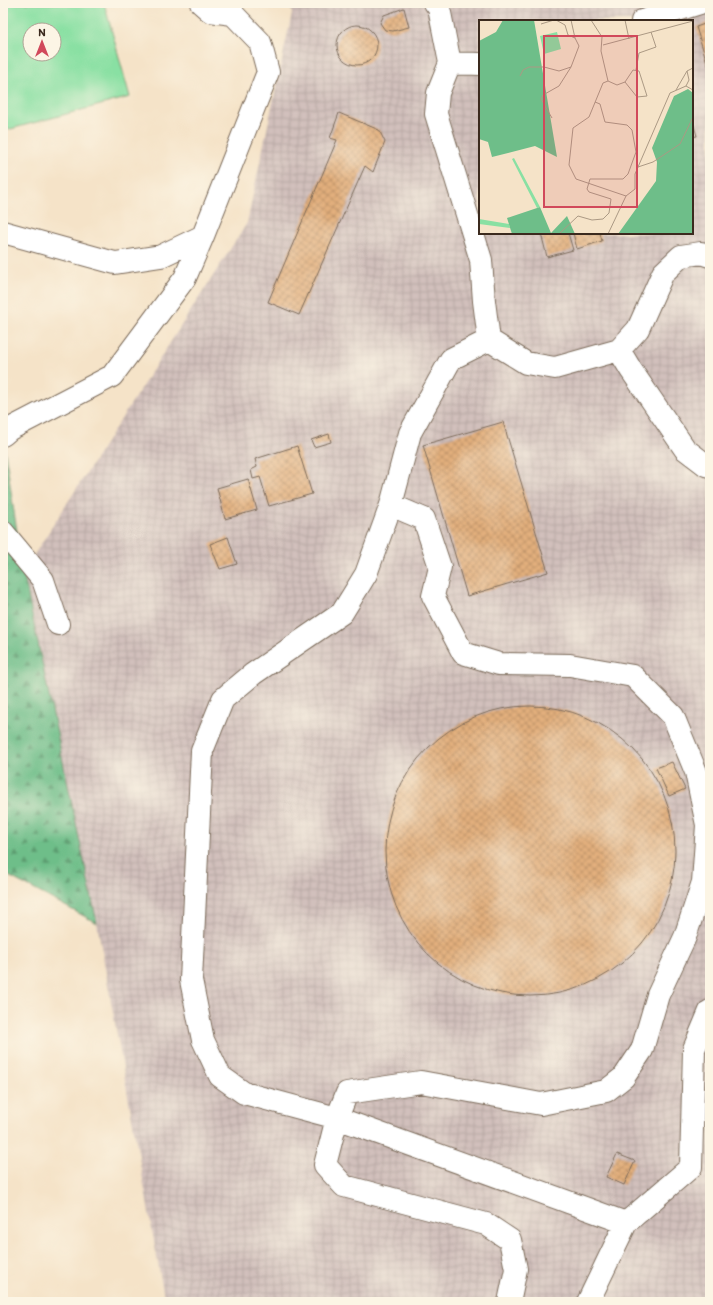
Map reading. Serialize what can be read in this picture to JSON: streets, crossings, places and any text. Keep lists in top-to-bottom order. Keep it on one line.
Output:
{"north":"top"}
